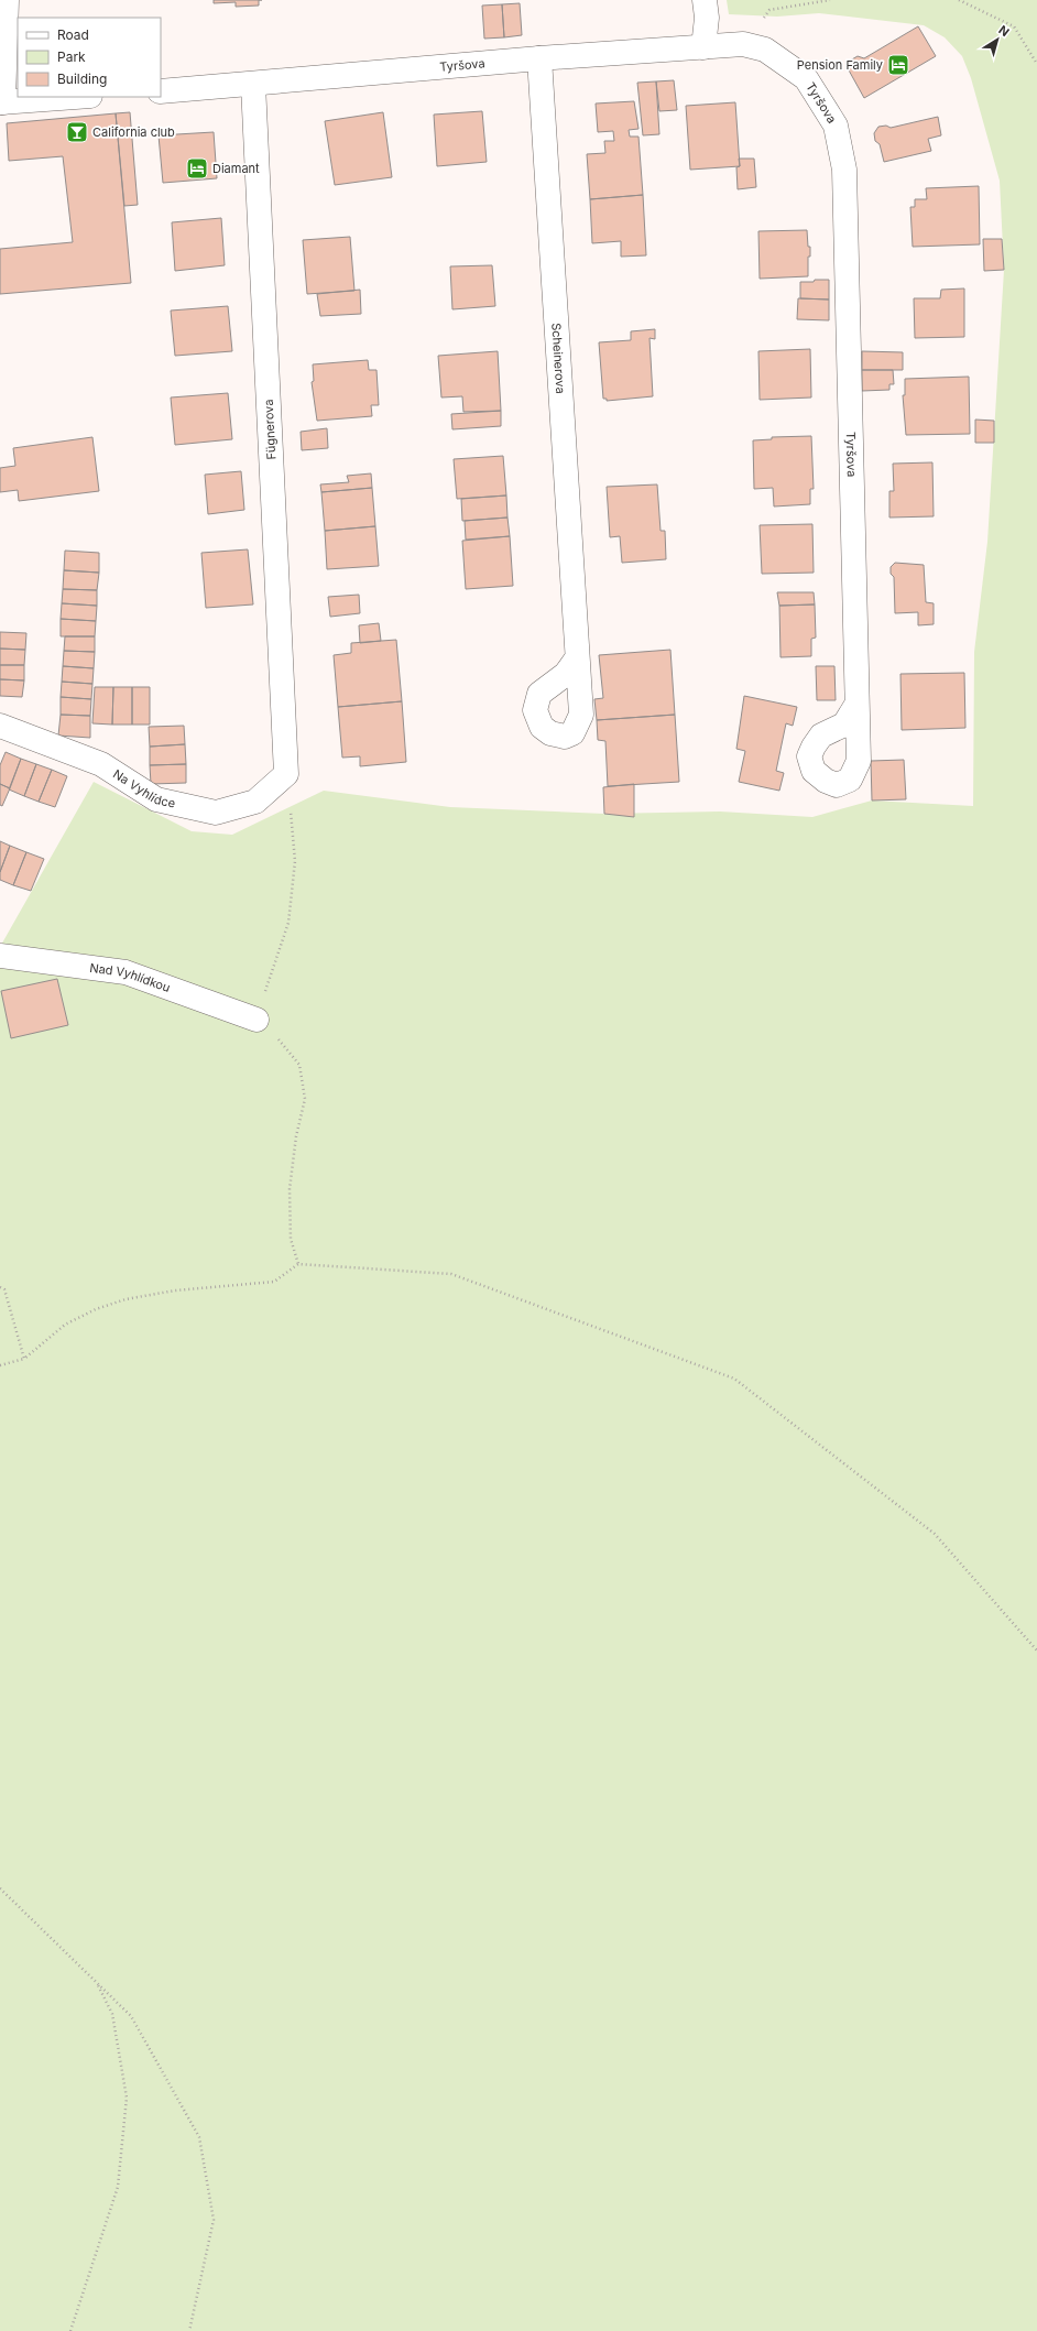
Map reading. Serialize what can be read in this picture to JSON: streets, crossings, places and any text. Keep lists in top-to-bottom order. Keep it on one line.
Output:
{"streets":{"street":["Tyršova","Scheinerova","Fügnerova","Na Vyhlídce","Nad Vyhlídkou"]},"crossings":[["Tyršova","Scheinerova"],["Tyršova","Fügnerova"],["Fügnerova","Na Vyhlídce"]],"places":{"hotel":["Pension Family","Diamant"],"bar":["California club"]},"legend":["Road","Park","Building"],"north":"top right"}
